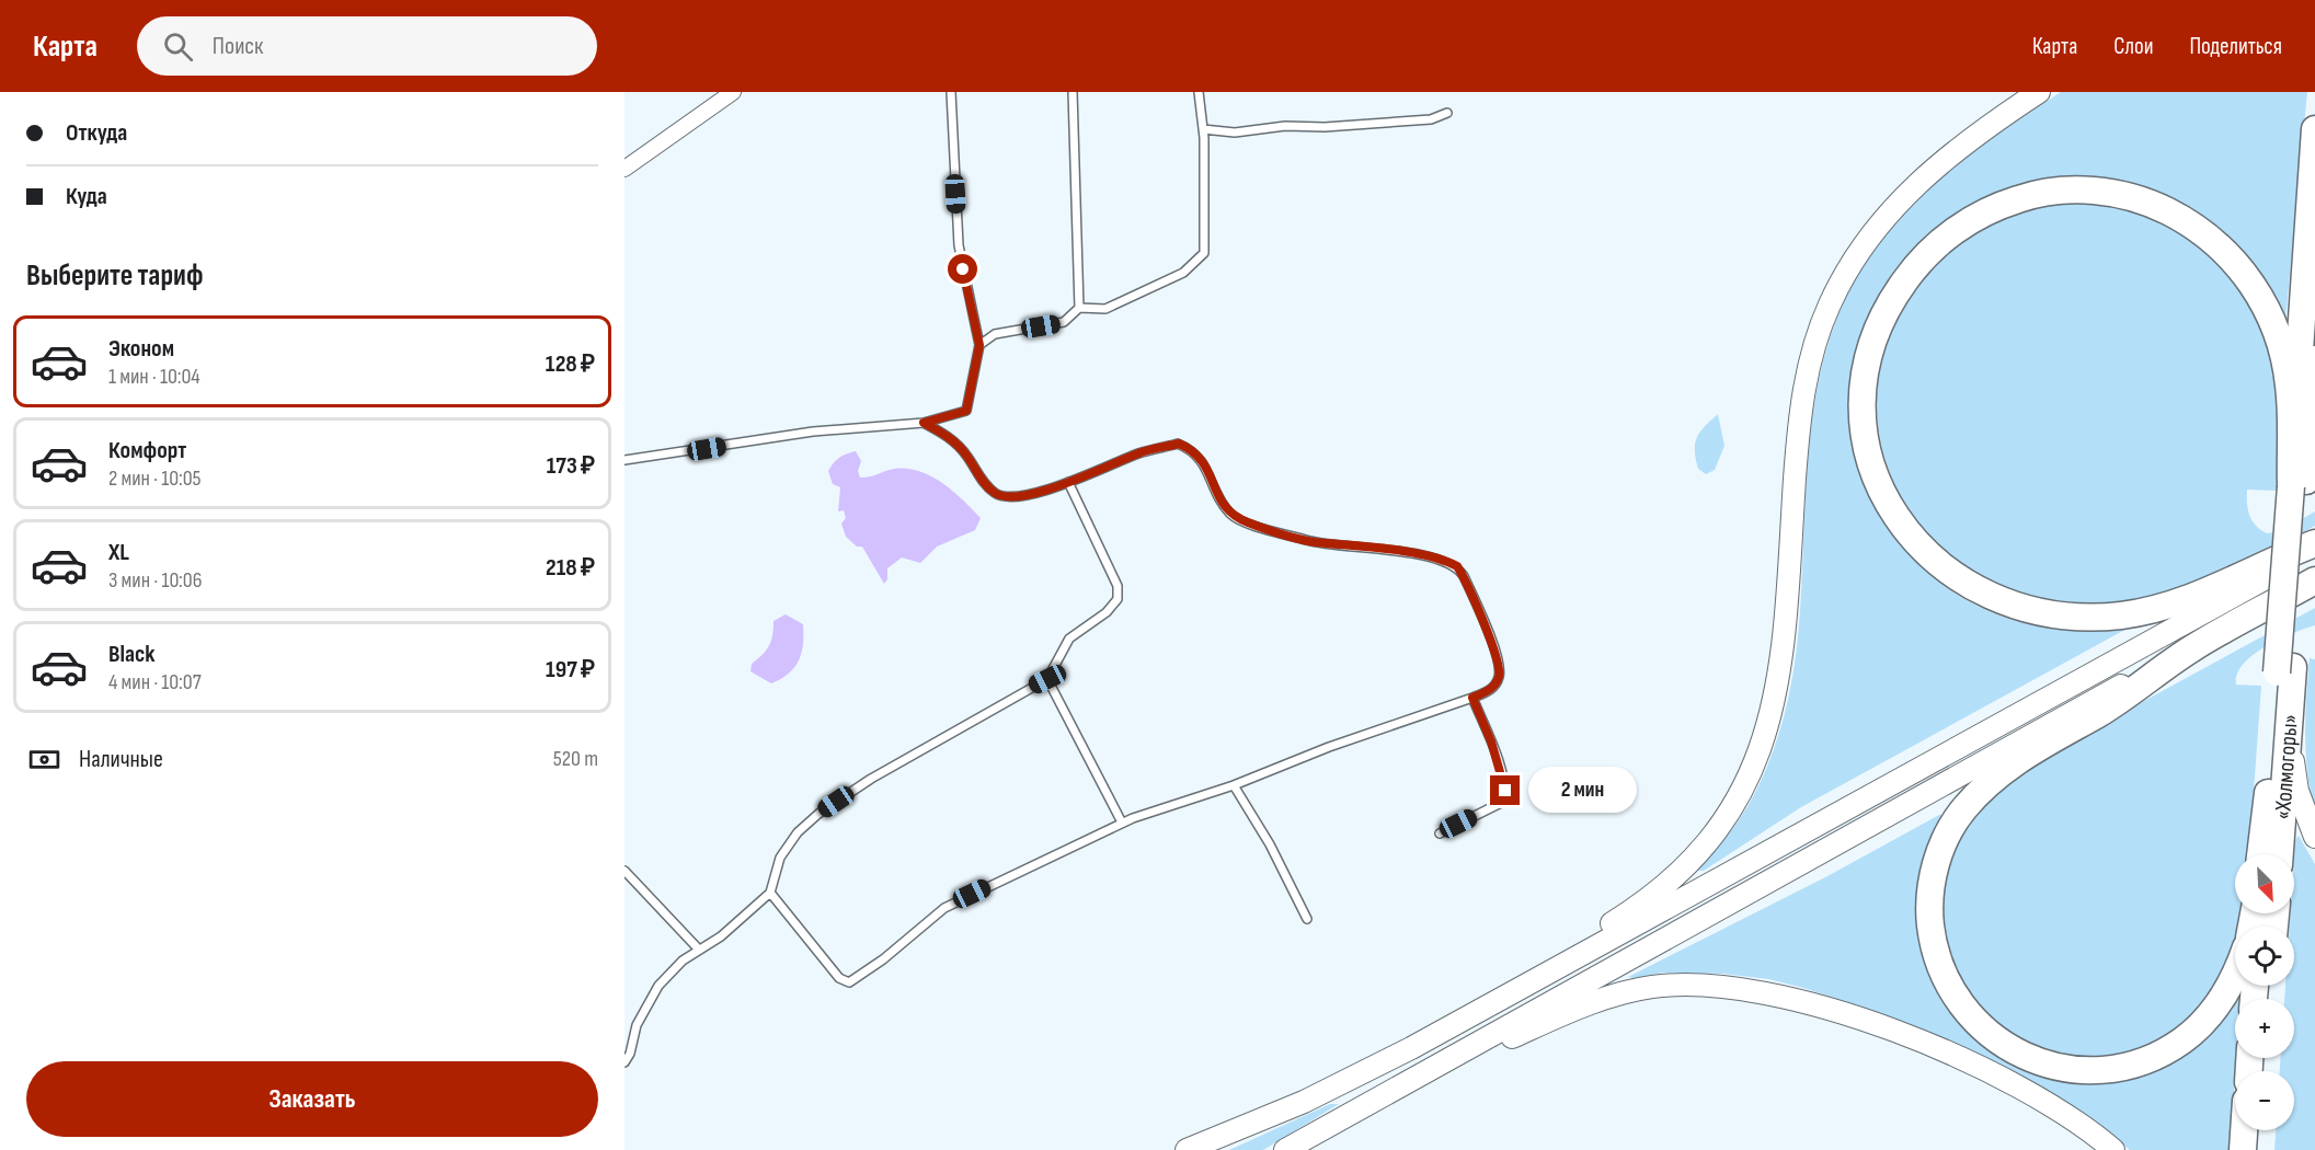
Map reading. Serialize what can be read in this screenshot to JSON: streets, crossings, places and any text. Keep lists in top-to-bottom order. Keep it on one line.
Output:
{"streets":{"highway":["«Холмогоры»"]},"north":"bottom right","page":{"header":"Карта","search":"Поиск","nav":["Карта","Слои","Поделиться"],"banner":["Откуда","Куда"],"heading":"Выберите тариф","list":[{"name":"Эконом","note":"1 мин · 10:04","value":"128 ₽"},{"name":"Комфорт","note":"2 мин · 10:05","value":"173 ₽"},{"name":"XL","note":"3 мин · 10:06","value":"218 ₽"},{"name":"Black","note":"4 мин · 10:07","value":"197 ₽"}],"pay":["Наличные","520 m"],"bubble":"2 мин","map_buttons":["+","−"],"buttons":"Заказать"}}
